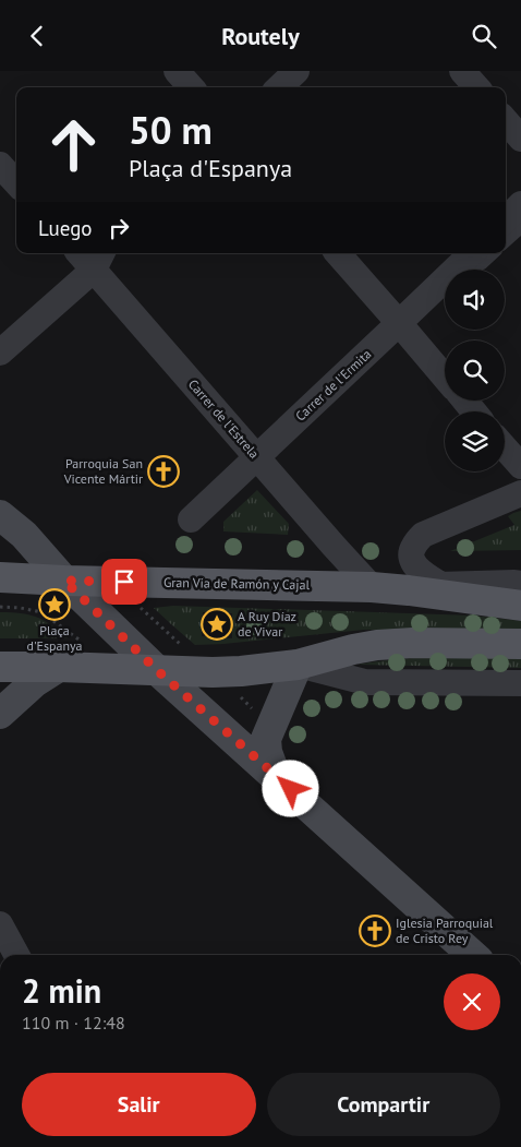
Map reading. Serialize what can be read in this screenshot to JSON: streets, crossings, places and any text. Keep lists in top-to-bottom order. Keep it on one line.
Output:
{"streets":{"main road":["Gran Via de Ramón y Cajal"],"street":["Carrer de l'Ermita","Carrer de l'Estrela"]},"crossings":[["Carrer de l'Ermita","Carrer de l'Estrela"],["Carrer de l'Estrela","Gran Via de Ramón y Cajal"]],"places":{"church":["Parroquia San Vicente Mártir","Iglesia Parroquial de Cristo Rey"],"place":["Plaça d'Espanya","A Ruy Díaz de Vivar"]},"page":{"header":"Routely","turn":["50 m","Plaça d'Espanya"],"then":"Luego","heading":["2 min","110 m · 12:48"],"buttons":["Salir","Compartir"]}}
